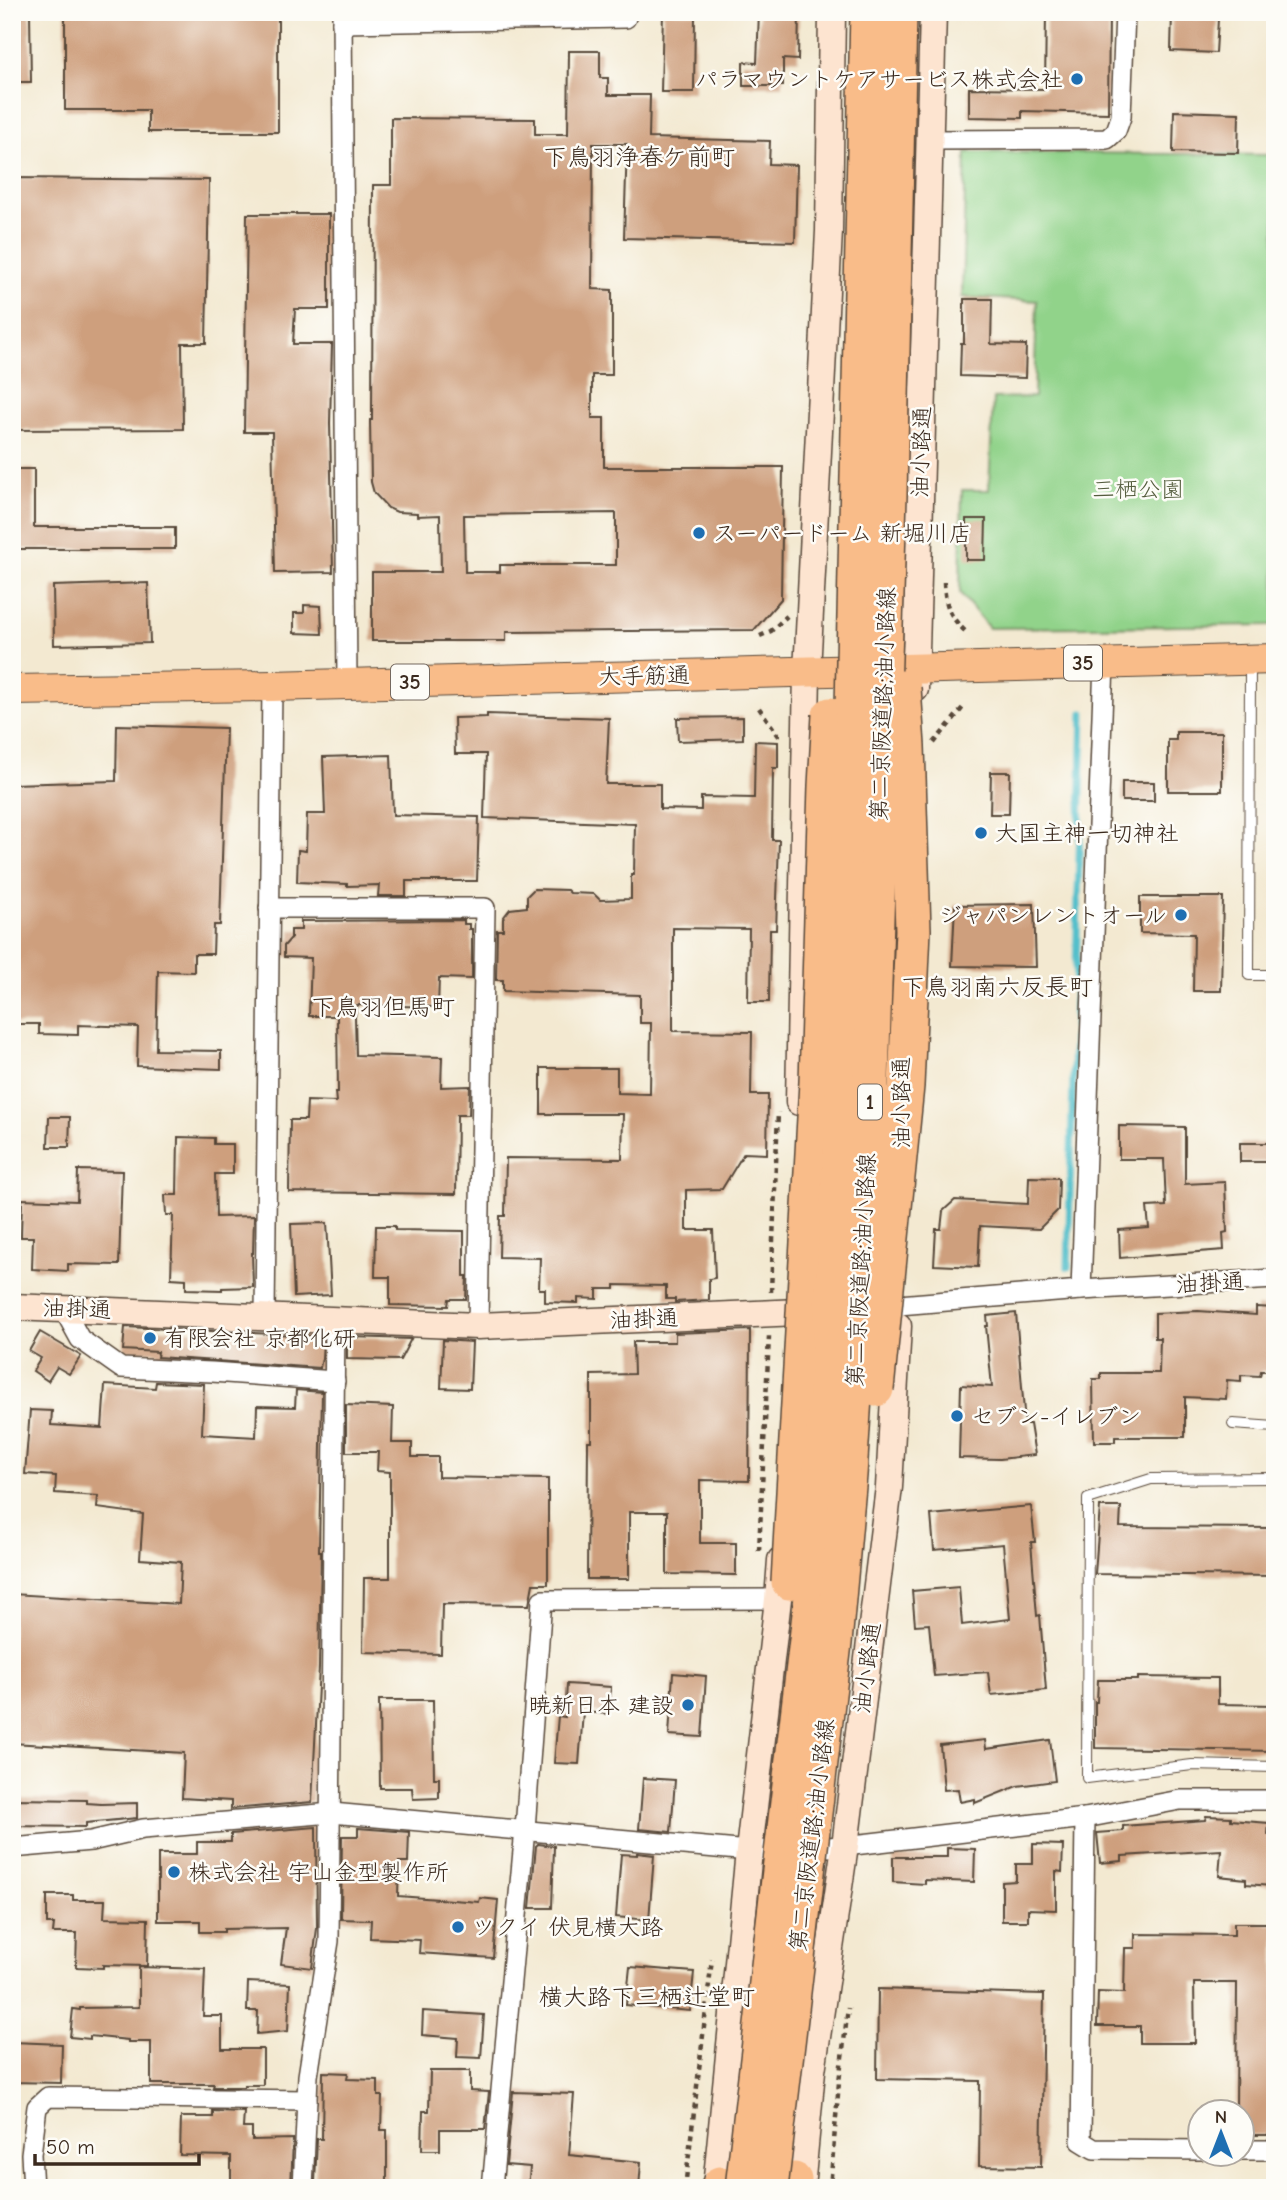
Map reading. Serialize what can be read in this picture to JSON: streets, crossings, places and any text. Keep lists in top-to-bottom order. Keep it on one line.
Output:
{"streets":{"highway":["第二京阪道路;油小路線","1"],"main road":["35","大手筋通"],"street":["油小路通","油掛通"]},"crossings":[["油小路通","大手筋通"],["油小路通","第二京阪道路;油小路線"],["油小路通","油掛通"]],"districts":["下鳥羽浄春ケ前町","下鳥羽南六反長町","下鳥羽但馬町","横大路下三栖辻堂町"],"parks":["三栖公園"],"places":["パラマウントケアサービス株式会社","スーパードーム 新堀川店","大国主神一切神社","ジャパンレントオール","有限会社 京都化研","セブン-イレブン","暁新日本 建設","株式会社 宇山金型製作所","ツクイ 伏見横大路"],"scale_bar":"50 m","north":"top"}
